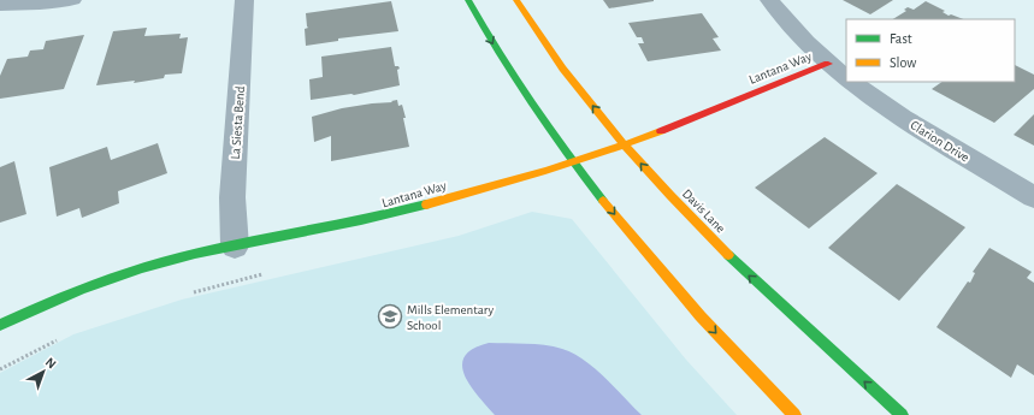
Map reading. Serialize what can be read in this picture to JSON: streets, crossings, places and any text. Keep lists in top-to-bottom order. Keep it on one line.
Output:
{"streets":{"street":["Lantana Way","La Siesta Bend","Clarion Drive","Davis Lane"]},"crossings":[["Lantana Way","La Siesta Bend"],["Lantana Way","Clarion Drive"],["Lantana Way","Davis Lane"]],"places":{"school or university":["Mills Elementary School"]},"legend":["Fast","Slow"],"north":"top right"}
